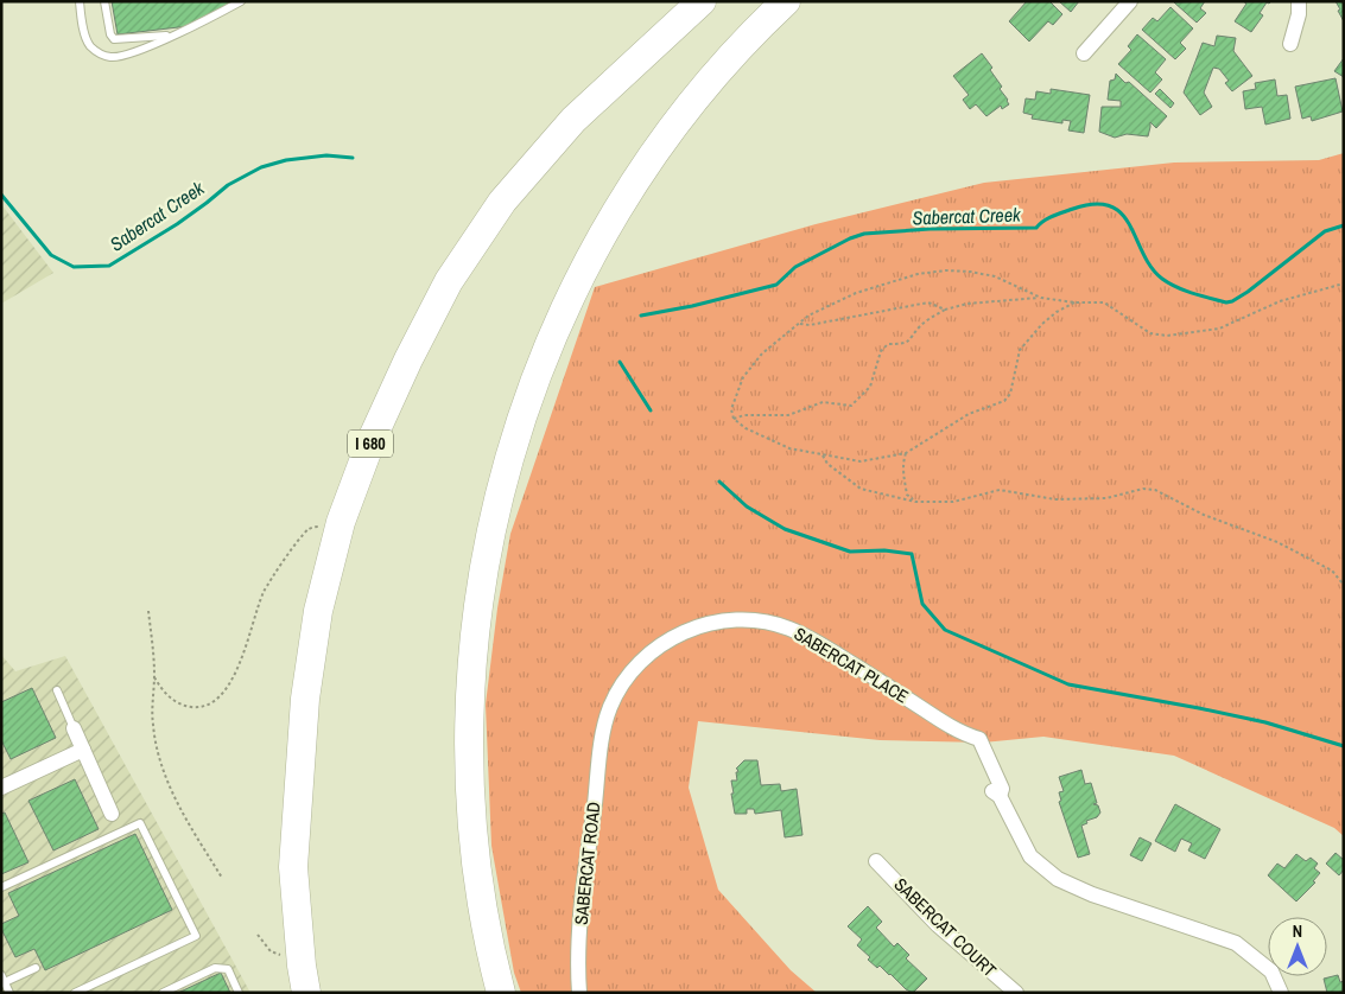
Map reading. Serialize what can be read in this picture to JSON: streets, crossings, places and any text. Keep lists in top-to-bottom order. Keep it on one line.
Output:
{"streets":{"highway":["I 680"],"street":["SABERCAT PLACE","SABERCAT ROAD","SABERCAT COURT"]},"crossings":[["SABERCAT PLACE","SABERCAT ROAD"]],"water":["Sabercat Creek"],"north":"top"}
